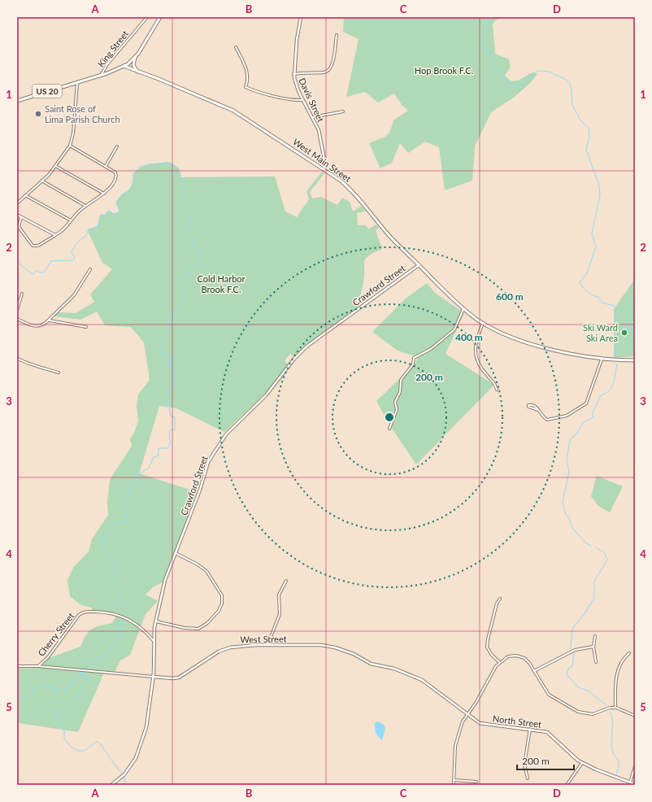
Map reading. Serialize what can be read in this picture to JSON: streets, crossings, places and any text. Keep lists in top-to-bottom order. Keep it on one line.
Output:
{"streets":{"main road":["US 20","West Main Street"],"street":["King Street","Davis Street","Crawford Street","Cherry Street","West Street","North Street"]},"crossings":[["King Street","US 20"],["US 20","West Main Street"],["Davis Street","West Main Street"],["West Main Street","Crawford Street"],["Crawford Street","Cherry Street"],["Crawford Street","West Street"],["Cherry Street","West Street"],["West Street","North Street"]],"parks":["Hop Brook F.C.","Cold Harbor Brook F.C."],"places":["Saint Rose of Lima Parish Church","Ski Ward Ski Area"],"scale_bar":"200 m","grid":{"columns":["A","B","C","D"],"rows":["1","2","3","4","5"]},"rings":["600 m","400 m","200 m"]}
